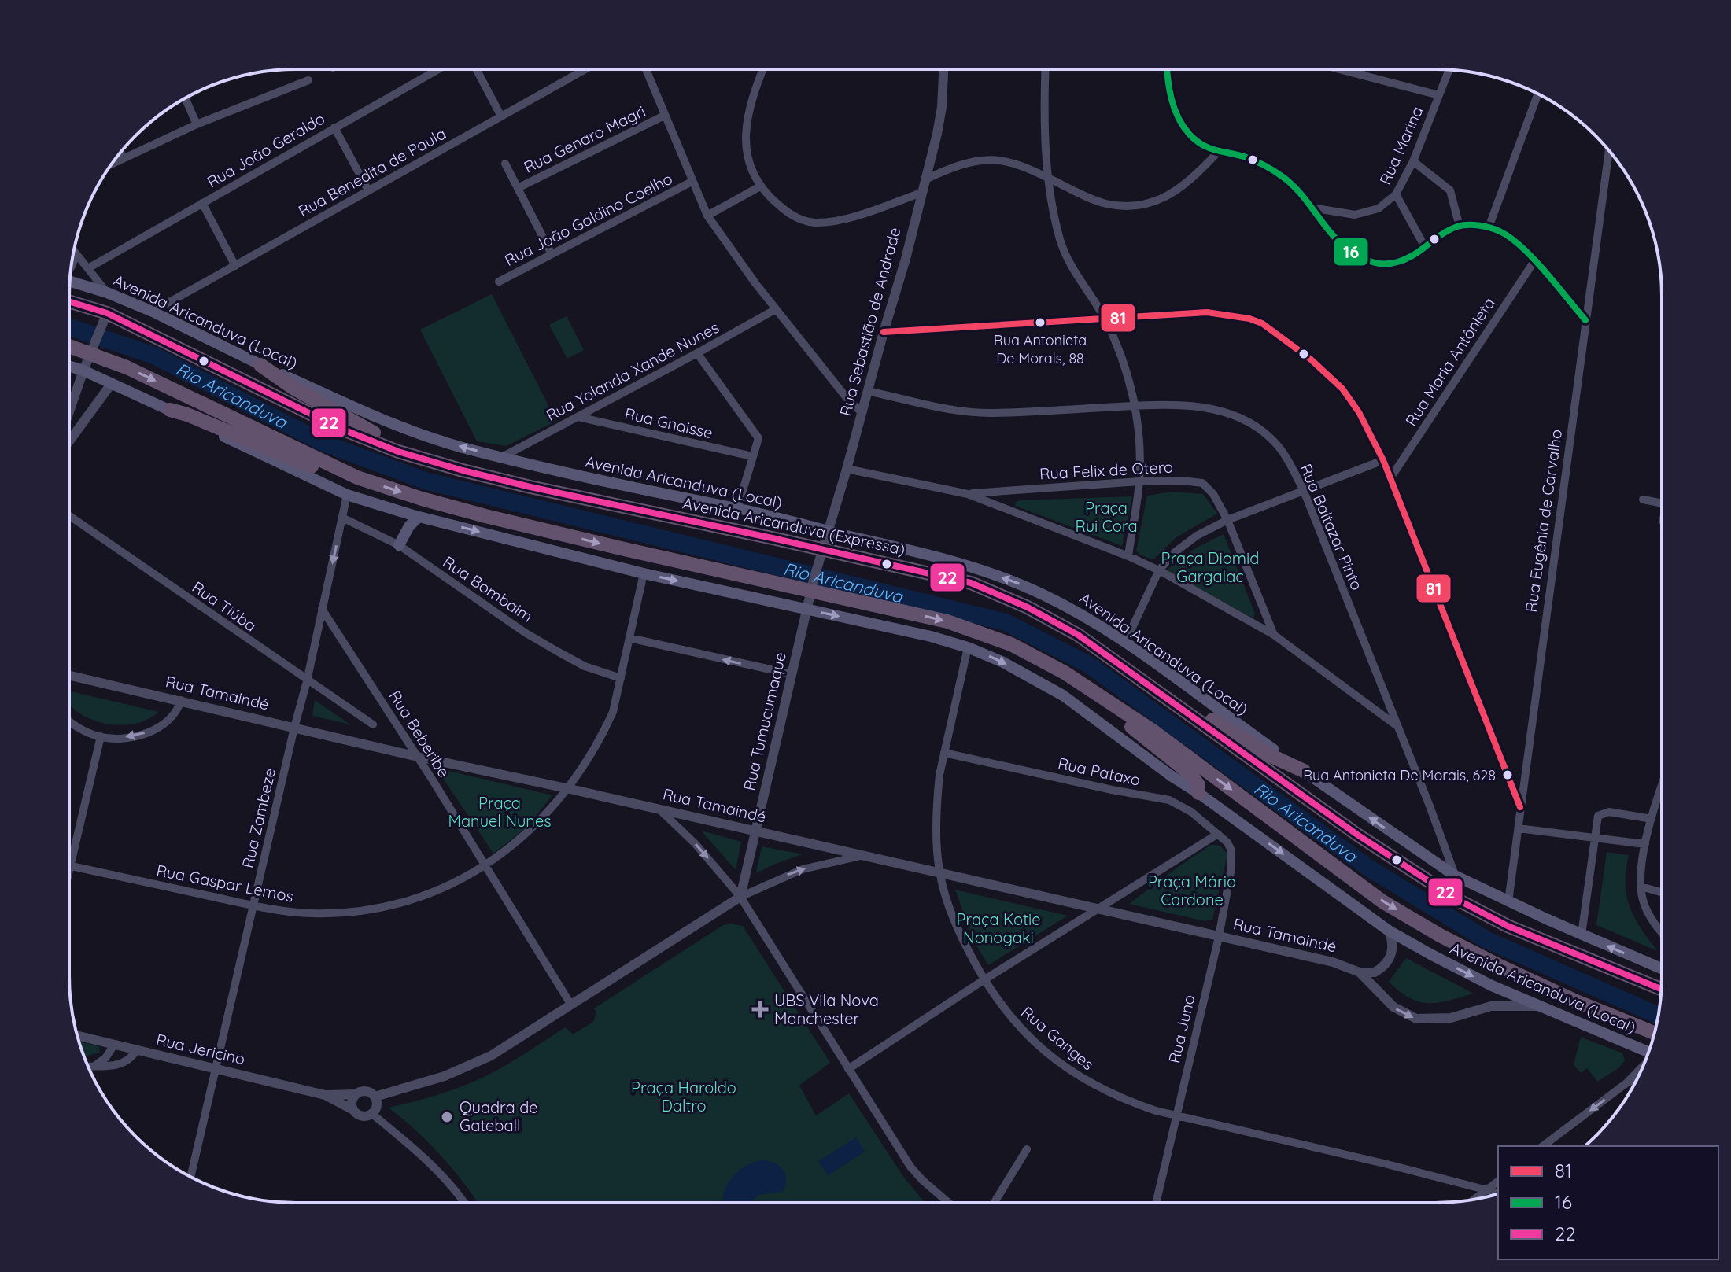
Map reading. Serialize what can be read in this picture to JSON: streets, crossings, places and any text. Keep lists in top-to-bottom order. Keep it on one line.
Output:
{"streets":{"highway":["Avenida Aricanduva (Expressa)"],"main road":["Avenida Aricanduva (Local)"],"street":["Rua Genaro Magri","Rua Marina","Rua João Geraldo","Rua Benedita de Paula","Rua João Galdino Coelho","Rua Sebastião de Andrade","Rua Maria Antônieta","Rua Yolanda Xande Nunes","Rua Gnaisse","Rua Felix de Otero","Rua Eugênia de Carvalho","Rua Baltazar Pinto","Rua Bombaim","Rua Tiúba","Rua Tamaindé","Rua Tumucumaque","Rua Beberibe","Rua Pataxo","Rua Zambeze","Rua Gaspar Lemos","Rua Juno","Rua Ganges","Rua Jericino"]},"crossings":[["Rua Benedita de Paula","Avenida Aricanduva (Local)"],["Avenida Aricanduva (Local)","Rua Sebastião de Andrade"],["Avenida Aricanduva (Local)","Rua Yolanda Xande Nunes"],["Avenida Aricanduva (Local)","Rua Eugênia de Carvalho"],["Avenida Aricanduva (Local)","Rua Baltazar Pinto"],["Avenida Aricanduva (Local)","Rua Tumucumaque"],["Avenida Aricanduva (Local)","Rua Zambeze"],["Avenida Aricanduva (Local)","Rua Gaspar Lemos"],["Avenida Aricanduva (Local)","Rua Ganges"],["Rua Sebastião de Andrade","Avenida Aricanduva (Expressa)"],["Rua Sebastião de Andrade","Rua Baltazar Pinto"],["Rua Sebastião de Andrade","Rua Tumucumaque"],["Rua Yolanda Xande Nunes","Rua Gnaisse"],["Rua Bombaim","Rua Zambeze"],["Rua Bombaim","Rua Gaspar Lemos"],["Rua Tiúba","Rua Zambeze"],["Rua Tamaindé","Rua Tumucumaque"],["Rua Tamaindé","Rua Beberibe"],["Rua Tamaindé","Rua Zambeze"],["Rua Tamaindé","Rua Gaspar Lemos"],["Rua Tamaindé","Rua Juno"],["Rua Tamaindé","Rua Ganges"],["Rua Beberibe","Rua Zambeze"],["Rua Beberibe","Rua Gaspar Lemos"],["Rua Pataxo","Rua Juno"],["Rua Pataxo","Rua Ganges"],["Rua Zambeze","Rua Gaspar Lemos"],["Rua Zambeze","Rua Jericino"],["Rua Juno","Rua Ganges"]],"water":["Rio Aricanduva"],"parks":["Praça Rui Cora","Praça Diomid Gargalac","Praça Manuel Nunes","Praça Mário Cardone","Praça Kotie Nonogaki","Praça Haroldo Daltro"],"places":{"other":["Rua Antonieta De Morais, 88","Rua Antonieta De Morais, 628","Quadra de Gateball"],"health":["UBS Vila Nova Manchester"]},"lines":["transit line 16","transit line 22","transit line 81"],"legend":["81","16","22"]}
